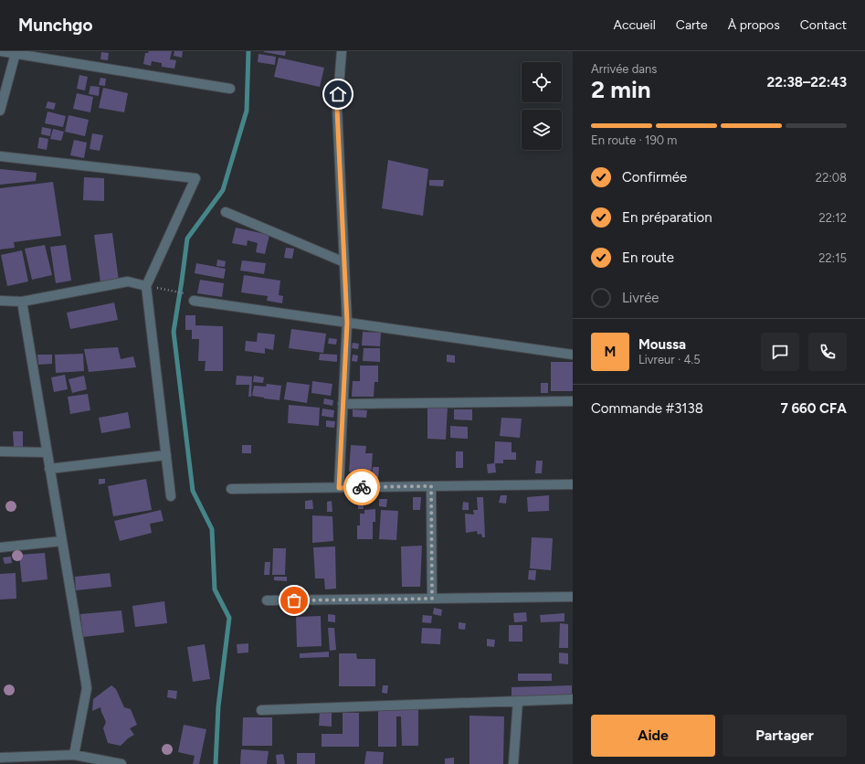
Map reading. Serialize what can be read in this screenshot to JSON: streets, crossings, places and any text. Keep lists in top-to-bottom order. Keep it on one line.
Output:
{"page":{"header":"Munchgo","nav":["Accueil","Carte","À propos","Contact"],"heading":["2 min","Arrivée dans","22:38–22:43"],"panel":["Moussa","Livreur · 4.5","Commande #3138","7 660 CFA"],"bar":"En route · 190 m","list":[["Confirmée","22:08"],["En préparation","22:12"],["En route","22:15"],"Livrée"],"round":"M","buttons":["Aide","Partager"]}}
